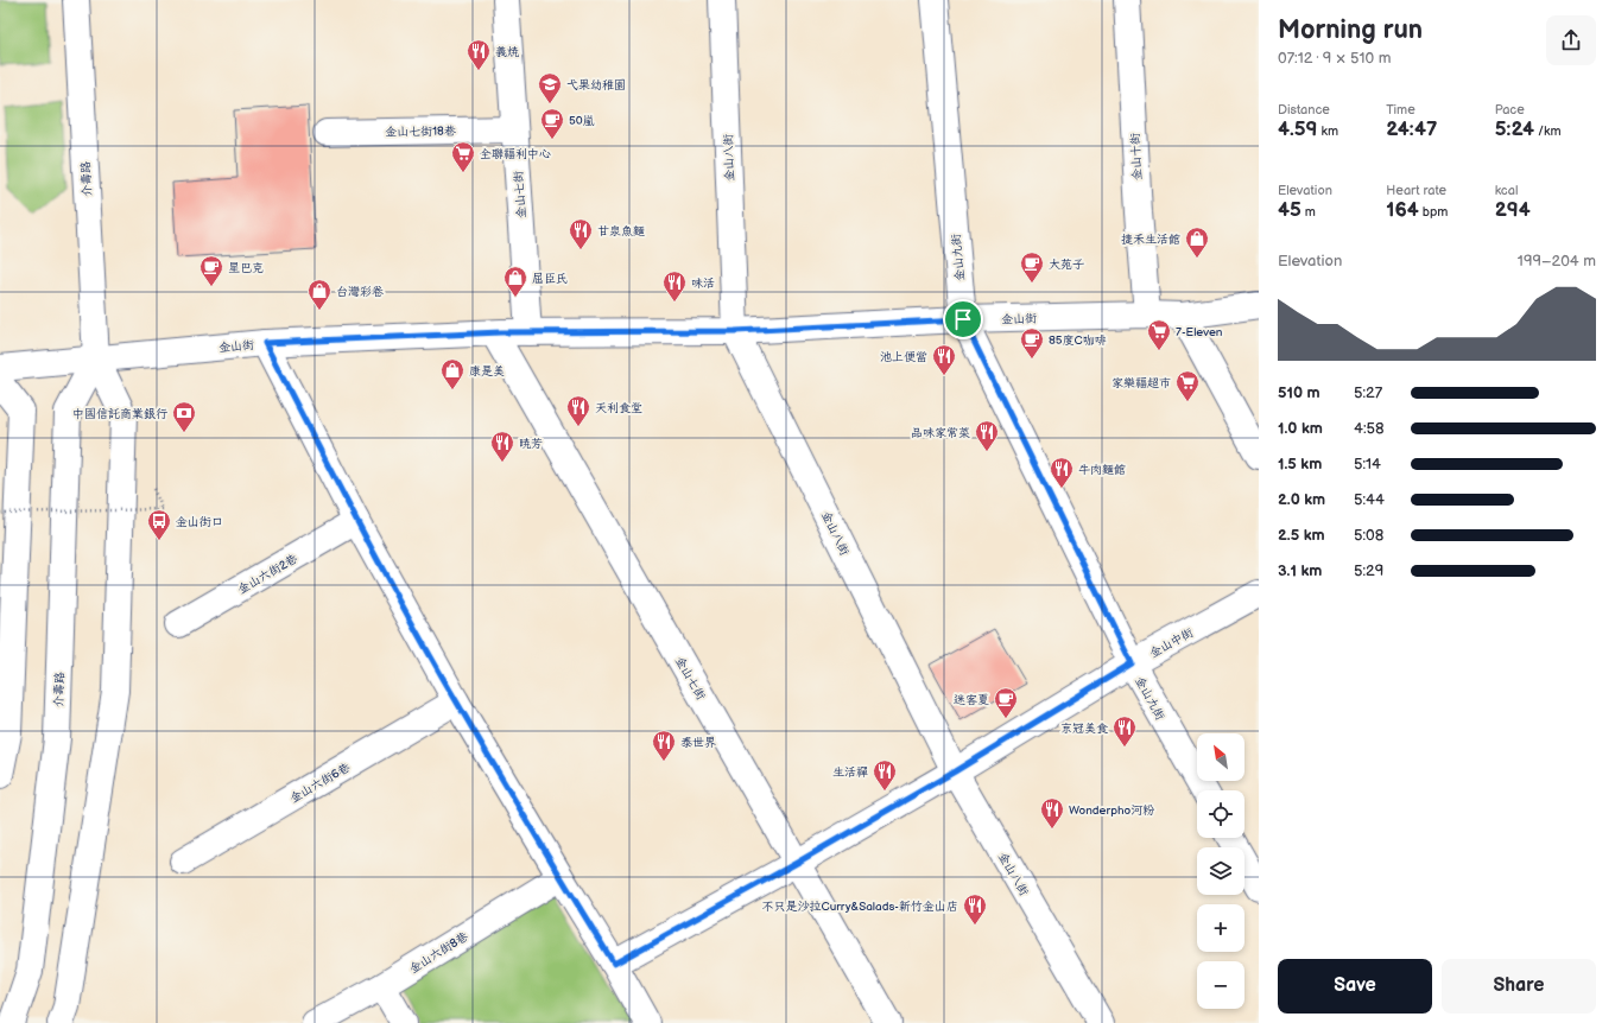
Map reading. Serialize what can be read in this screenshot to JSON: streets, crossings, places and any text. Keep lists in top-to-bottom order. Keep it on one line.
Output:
{"streets":{"street":["金山七街18巷","金山十街","金山八街","介壽路","金山七街","金山九街","金山街","金山六街2巷","金山中街","金山六街6巷","金山六街8巷"]},"crossings":[["金山七街18巷","金山七街"],["金山十街","金山街"],["金山八街","金山街"],["金山八街","金山中街"],["介壽路","金山街"],["金山七街","金山街"],["金山七街","金山中街"],["金山九街","金山街"],["金山九街","金山中街"]],"places":{"restaurant":["義焼","甘泉魚麵","味活","池上便當","天利食堂","品味家常菜","暁芳","牛肉麵館","京冠美食","泰世界","生活禪","Wonderpho河粉","不只是沙拉Curry&Salads-新竹金山店"],"school or university":["弋果幼稚園"],"cafe":["50嵐","大苑子","星巴克","85度C咖啡","迷客夏"],"supermarket":["全聯福利中心","7-Eleven","家樂福超市"],"shop":["捷禾生活館","屈臣氏","台灣彩卷","康是美"],"bank":["中國信託商業銀行"],"bus stop":["金山街口"]},"north":"top left","page":{"heading":["Morning run","07:12 · 9 × 510 m"],"stats":[["Distance","4.59 km"],["Time","24:47"],["Pace","5:24 /km"],["Elevation","45 m"],["Heart rate","164 bpm"],["kcal","294"]],"chart":["Elevation","199–204 m"],"list":[{"name":"510 m","note":"5:27"},{"name":"1.0 km","note":"4:58"},{"name":"1.5 km","note":"5:14"},{"name":"2.0 km","note":"5:44"},{"name":"2.5 km","note":"5:08"},{"name":"3.1 km","note":"5:29"}],"map_buttons":["+","−"],"buttons":["Save","Share"]}}
